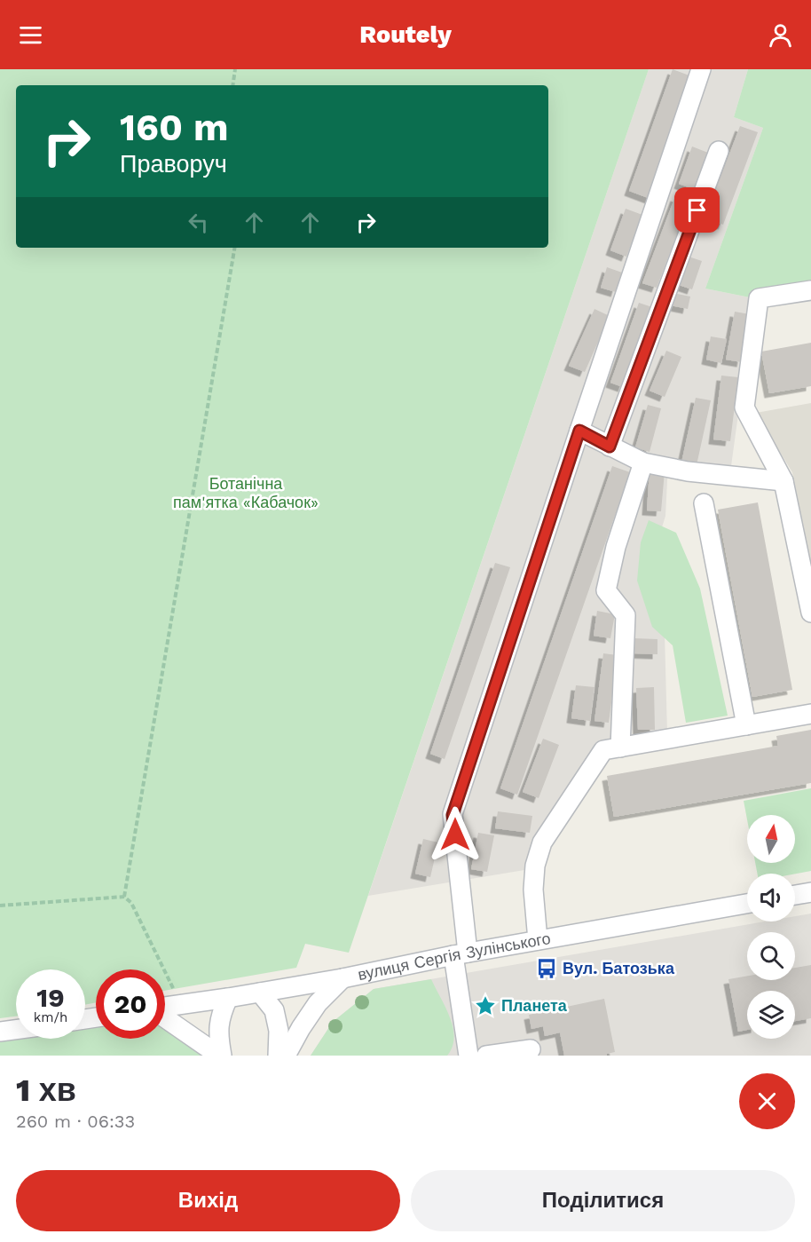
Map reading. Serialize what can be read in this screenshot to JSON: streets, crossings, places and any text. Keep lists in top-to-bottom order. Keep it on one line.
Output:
{"streets":{"street":["вулиця Сергія Зулінського"]},"parks":["Ботанічна пам'ятка «Кабачок»"],"places":{"bus stop":["Вул. Батозька"],"place":["Планета"]},"north":"top","page":{"header":"Routely","turn":["160 m","Праворуч"],"speed":"19 km/h","limit":"20","heading":["1 хв","260 m · 06:33"],"buttons":["Вихід","Поділитися"]}}
